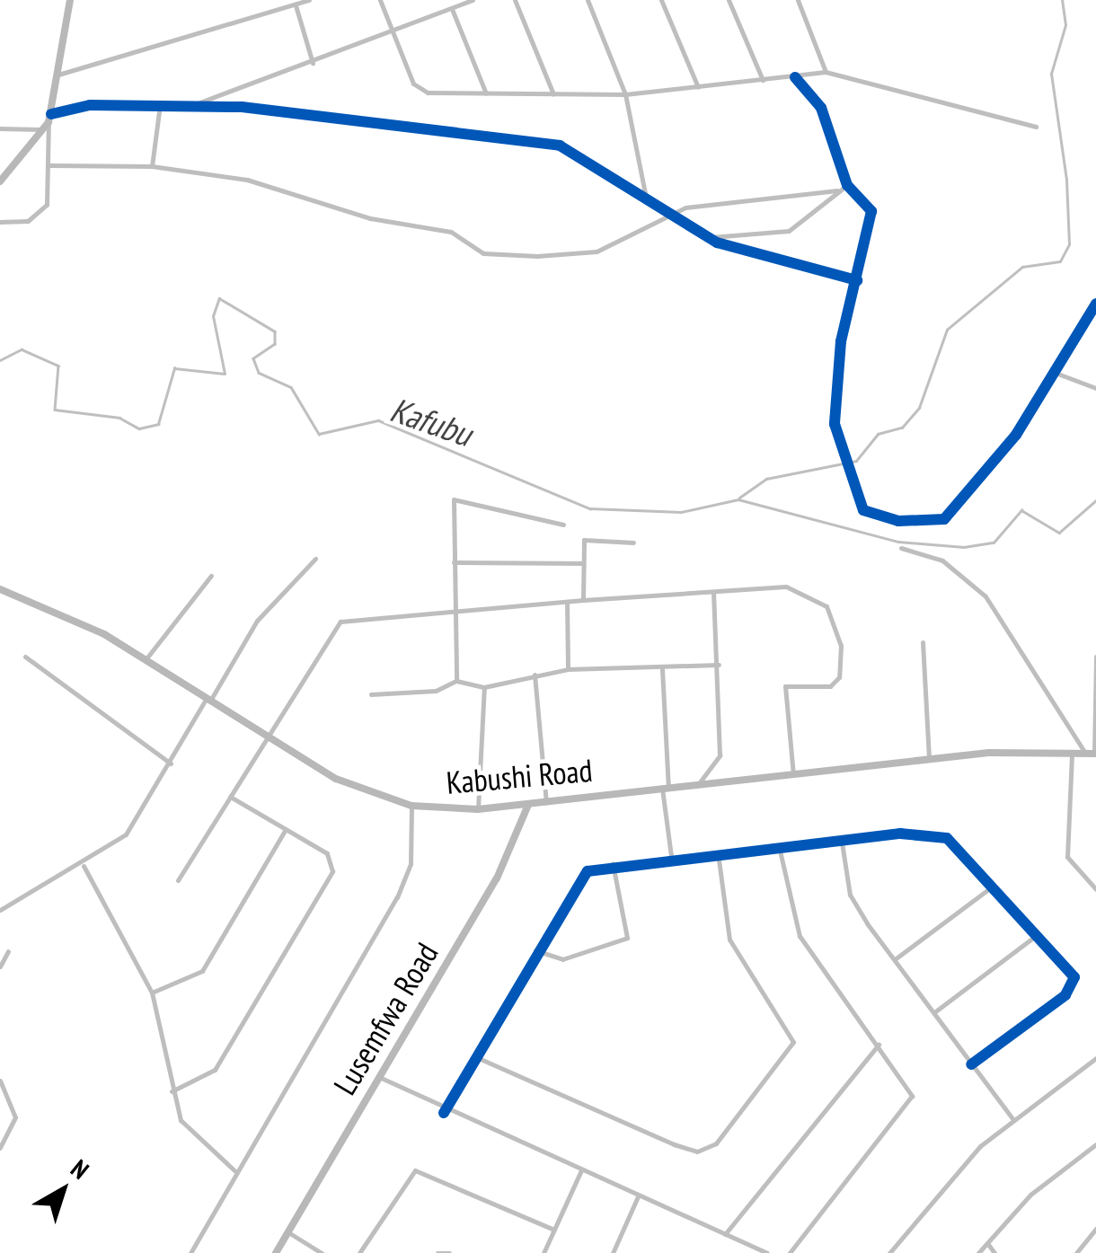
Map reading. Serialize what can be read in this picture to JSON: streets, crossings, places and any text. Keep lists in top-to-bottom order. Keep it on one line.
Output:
{"streets":{"main road":["Kabushi Road","Lusemfwa Road"]},"crossings":[["Kabushi Road","Lusemfwa Road"]],"water":["Kafubu"],"north":"top right"}
